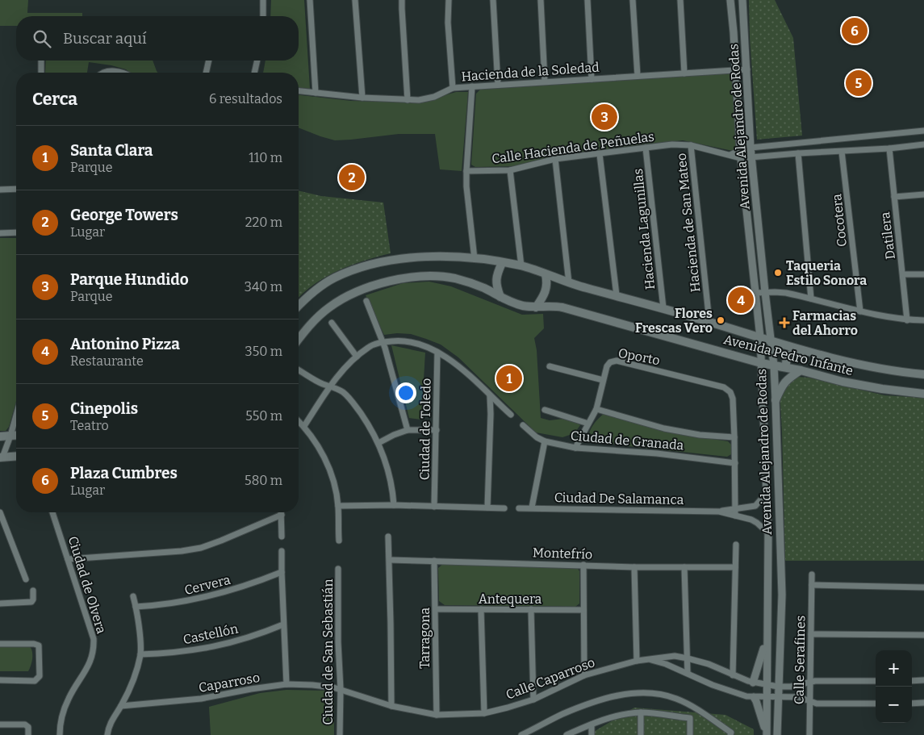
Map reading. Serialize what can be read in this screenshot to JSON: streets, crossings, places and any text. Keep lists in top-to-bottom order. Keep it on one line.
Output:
{"streets":{"main road":["Avenida Pedro Infante"],"street":["Hacienda de la Soledad","Avenida Alejandro de Rodas","Calle Hacienda de Peñuelas","Cocotera","Hacienda de San Mateo","Hacienda Lagunillas","Datilera","Oporto","Ciudad de Toledo","Ciudad de Granada","Ciudad De Salamanca","Montefrío","Ciudad de Olvera","Cervera","Antequera","Castellón","Tarragona","Ciudad de San Sebastián","Calle Serafines","Calle Caparroso","Caparroso"]},"crossings":[["Hacienda de la Soledad","Avenida Alejandro de Rodas"],["Avenida Alejandro de Rodas","Calle Hacienda de Peñuelas"],["Avenida Alejandro de Rodas","Avenida Pedro Infante"],["Avenida Alejandro de Rodas","Ciudad De Salamanca"],["Avenida Alejandro de Rodas","Calle Caparroso"],["Calle Hacienda de Peñuelas","Cocotera"],["Calle Hacienda de Peñuelas","Hacienda de San Mateo"],["Calle Hacienda de Peñuelas","Hacienda Lagunillas"],["Calle Hacienda de Peñuelas","Datilera"],["Hacienda de San Mateo","Avenida Pedro Infante"],["Hacienda Lagunillas","Avenida Pedro Infante"],["Oporto","Ciudad de Granada"],["Montefrío","Tarragona"],["Antequera","Tarragona"],["Tarragona","Calle Caparroso"],["Ciudad de San Sebastián","Calle Caparroso"],["Ciudad de San Sebastián","Caparroso"],["Calle Serafines","Calle Caparroso"],["Calle Caparroso","Caparroso"]],"places":{"other":["Taqueria Estilo Sonora","Flores Frescas Vero"],"health":["Farmacias del Ahorro"]},"page":{"pins":["6","5","3","2","4","1"],"search":"Buscar aquí","heading":["Cerca","6 resultados"],"list":[{"mark":"1","name":"Santa Clara","note":"Parque","value":"110 m"},{"mark":"2","name":"George Towers","note":"Lugar","value":"220 m"},{"mark":"3","name":"Parque Hundido","note":"Parque","value":"340 m"},{"mark":"4","name":"Antonino Pizza","note":"Restaurante","value":"350 m"},{"mark":"5","name":"Cinepolis","note":"Teatro","value":"550 m"},{"mark":"6","name":"Plaza Cumbres","note":"Lugar","value":"580 m"}],"map_buttons":["+","−"]}}
